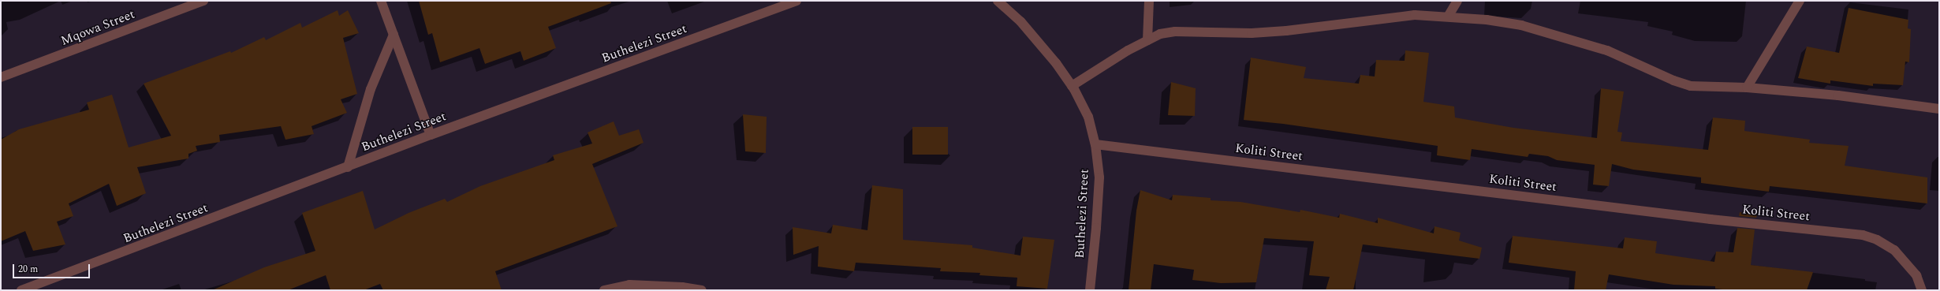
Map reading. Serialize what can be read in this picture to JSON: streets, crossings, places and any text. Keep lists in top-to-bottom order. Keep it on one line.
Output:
{"streets":{"street":["Mqowa Street","Buthelezi Street","Koliti Street"]},"crossings":[["Buthelezi Street","Koliti Street"]],"scale_bar":"20 m"}
